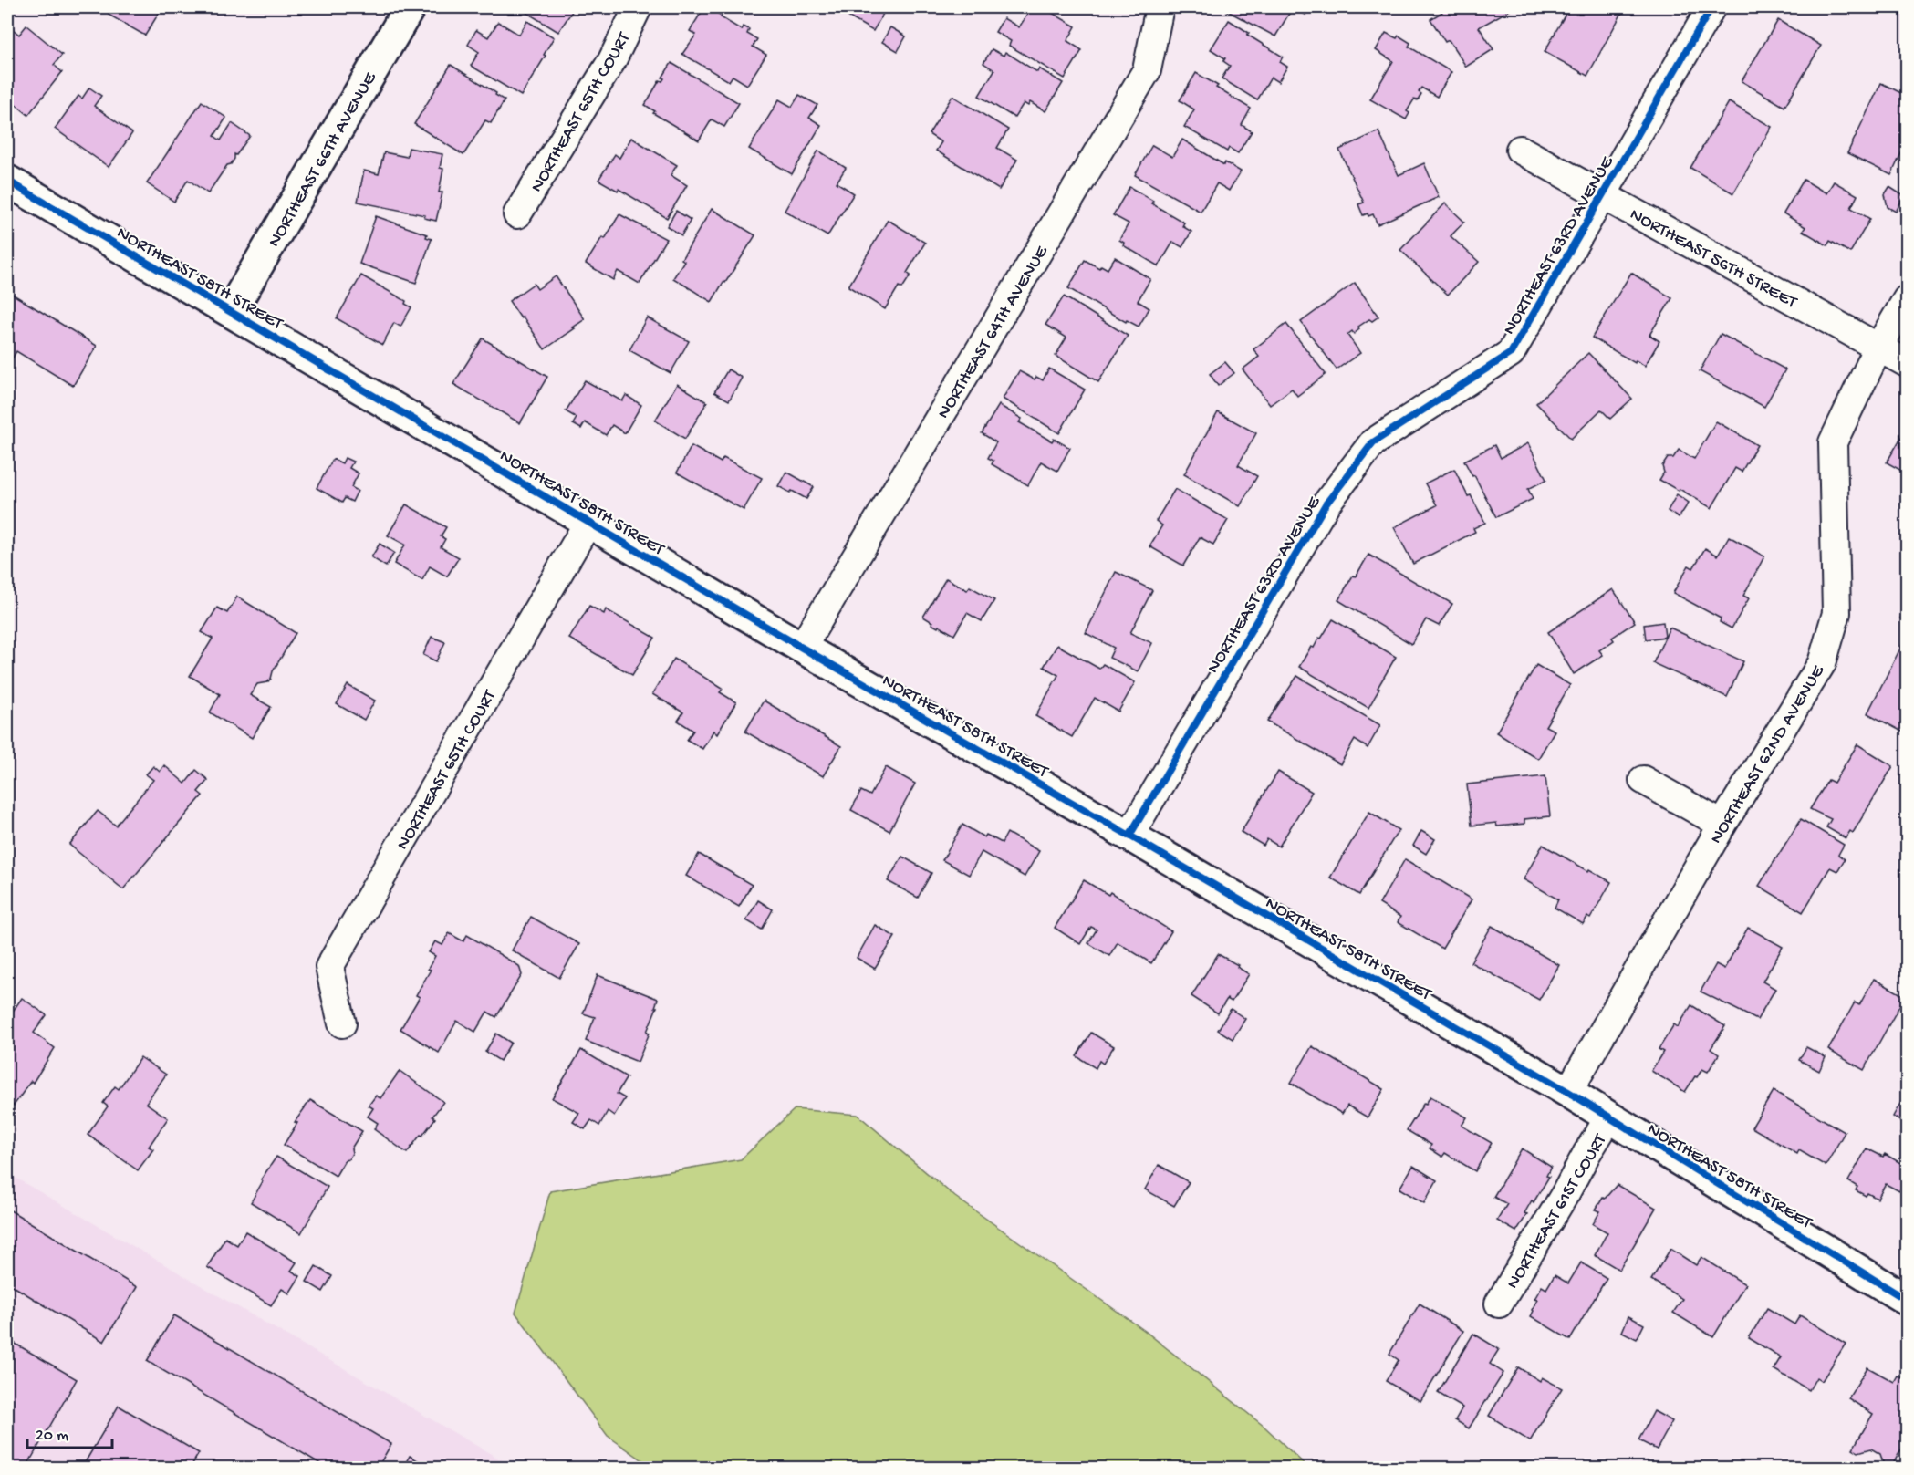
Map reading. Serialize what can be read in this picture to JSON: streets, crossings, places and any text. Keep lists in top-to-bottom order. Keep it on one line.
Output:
{"streets":{"street":["NORTHEAST 65TH COURT","NORTHEAST 66TH AVENUE","NORTHEAST 63RD AVENUE","NORTHEAST 56TH STREET","NORTHEAST 58TH STREET","NORTHEAST 64TH AVENUE","NORTHEAST 62ND AVENUE","NORTHEAST 61ST COURT"]},"crossings":[["NORTHEAST 65TH COURT","NORTHEAST 58TH STREET"],["NORTHEAST 66TH AVENUE","NORTHEAST 58TH STREET"],["NORTHEAST 63RD AVENUE","NORTHEAST 56TH STREET"],["NORTHEAST 63RD AVENUE","NORTHEAST 58TH STREET"],["NORTHEAST 56TH STREET","NORTHEAST 62ND AVENUE"],["NORTHEAST 58TH STREET","NORTHEAST 64TH AVENUE"],["NORTHEAST 58TH STREET","NORTHEAST 62ND AVENUE"],["NORTHEAST 58TH STREET","NORTHEAST 61ST COURT"]],"scale_bar":"20 m"}
